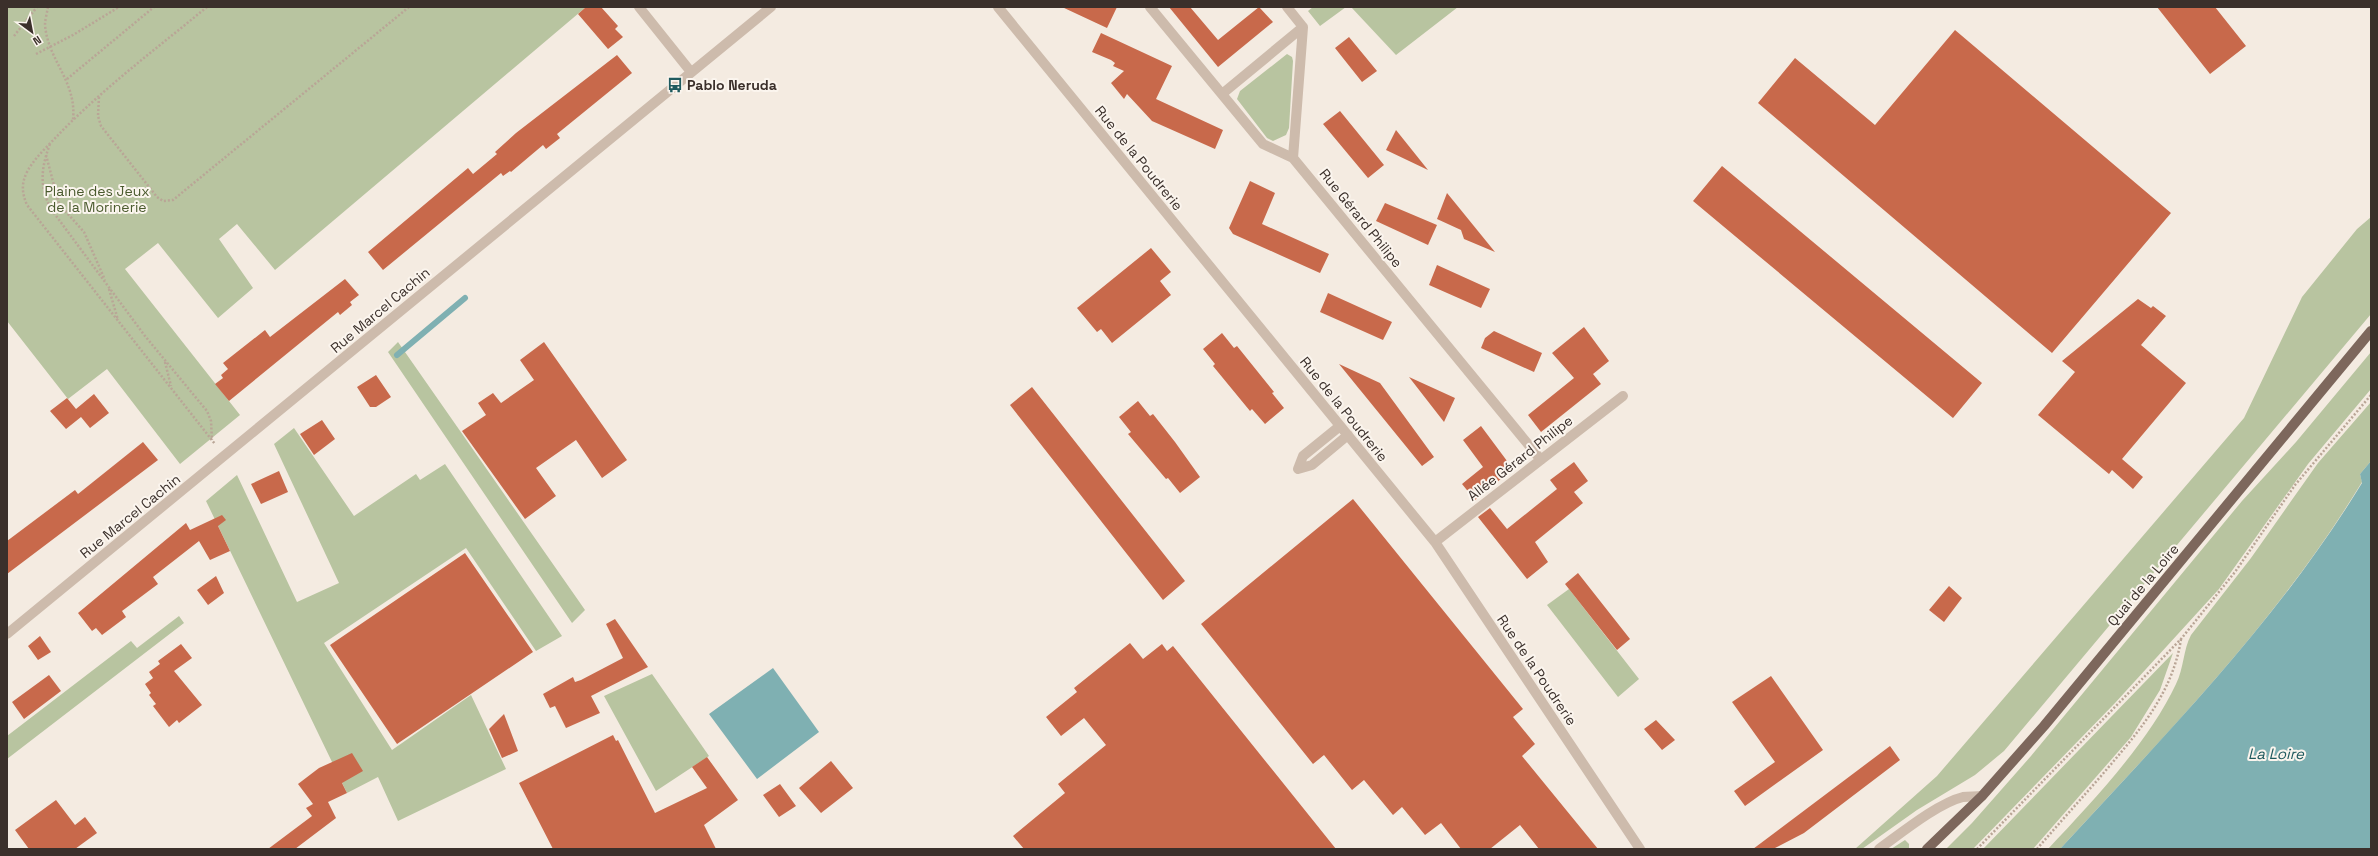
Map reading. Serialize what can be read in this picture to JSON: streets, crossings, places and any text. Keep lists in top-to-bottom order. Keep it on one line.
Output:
{"streets":{"main road":["Quai de la Loire"],"street":["Rue de la Poudrerie","Rue Gérard Philipe","Rue Marcel Cachin","Allée Gérard Philipe"]},"crossings":[["Rue de la Poudrerie","Allée Gérard Philipe"],["Rue Gérard Philipe","Allée Gérard Philipe"]],"water":["La Loire"],"parks":["Plaine des Jeux de la Morinerie"],"places":{"bus stop":["Pablo Neruda"]},"north":"bottom right"}
